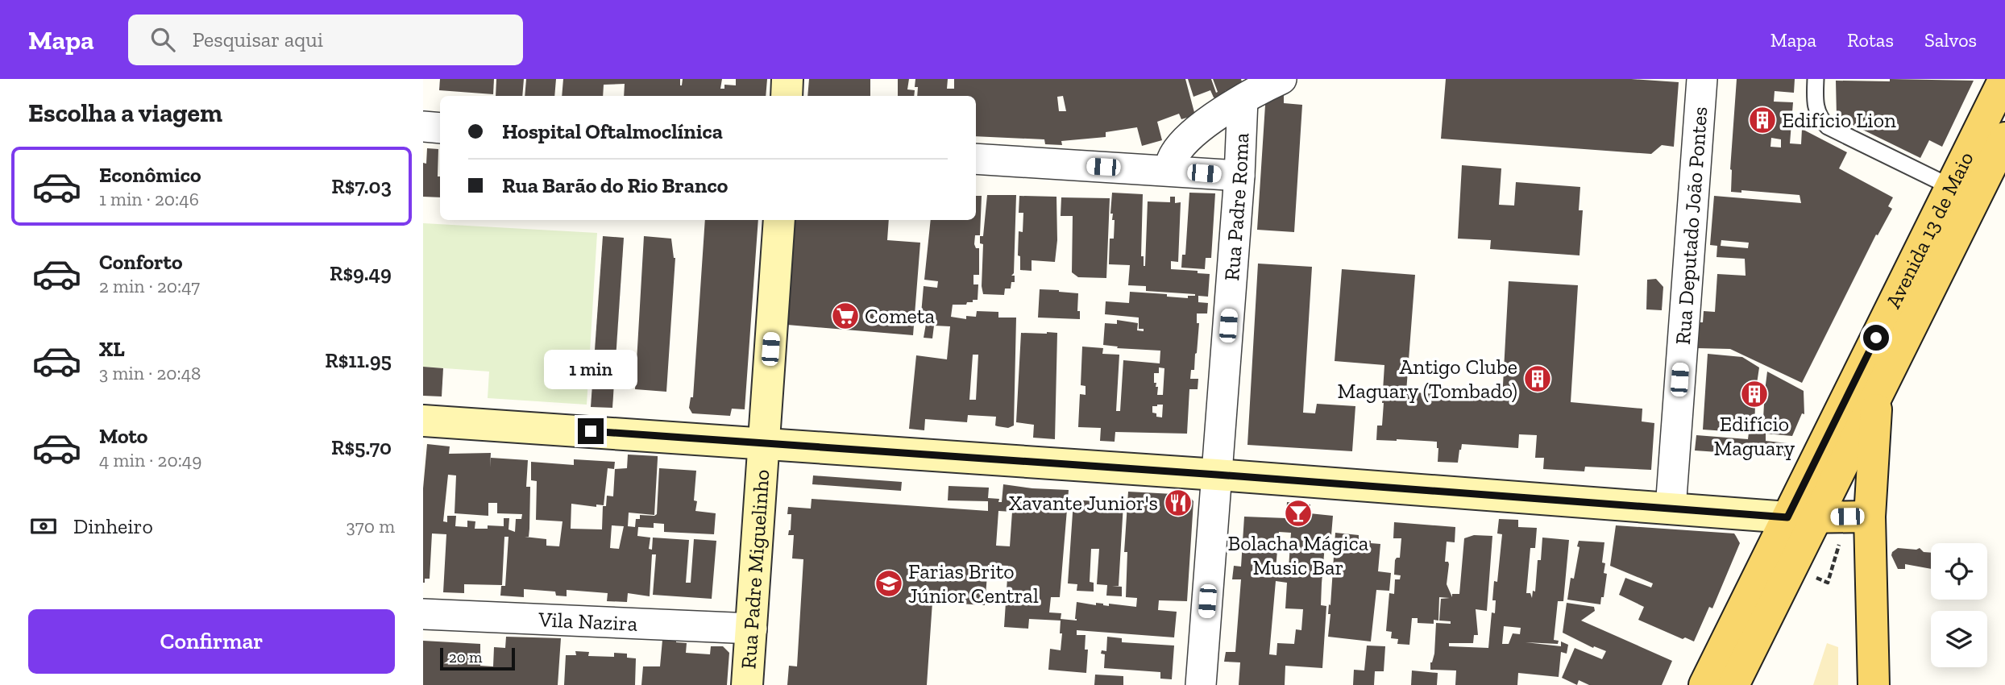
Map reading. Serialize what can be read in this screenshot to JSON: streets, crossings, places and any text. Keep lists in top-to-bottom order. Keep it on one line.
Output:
{"streets":{"main road":["Avenida 13 de Maio"],"street":["Rua Padre Roma","Rua Deputado João Pontes","Rua Padre Miguelinho","Vila Nazira"]},"crossings":[["Rua Padre Miguelinho","Vila Nazira"]],"places":{"building":["Edifício Lion","Antigo Clube Maguary (Tombado)","Edifício Maguary"],"supermarket":["Cometa"],"restaurant":["Xavante Junior's"],"bar":["Bolacha Mágica Music Bar"],"school or university":["Farias Brito Júnior Central"]},"scale_bar":"20 m","page":{"header":"Mapa","search":"Pesquisar aqui","nav":["Mapa","Rotas","Salvos"],"heading":"Escolha a viagem","banner":["Hospital Oftalmoclínica","Rua Barão do Rio Branco"],"list":[{"name":"Econômico","note":"1 min · 20:46","value":"R$7.03"},{"name":"Conforto","note":"2 min · 20:47","value":"R$9.49"},{"name":"XL","note":"3 min · 20:48","value":"R$11.95"},{"name":"Moto","note":"4 min · 20:49","value":"R$5.70"}],"bubble":"1 min","pay":["Dinheiro","370 m"],"buttons":"Confirmar","scale":"20 m"}}
